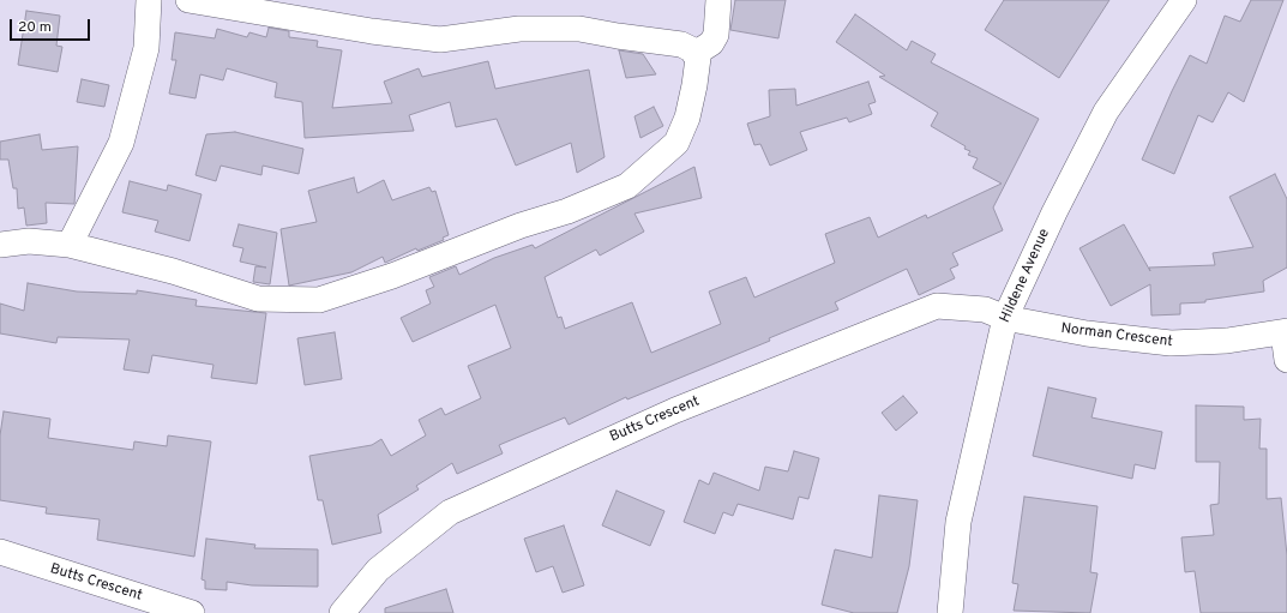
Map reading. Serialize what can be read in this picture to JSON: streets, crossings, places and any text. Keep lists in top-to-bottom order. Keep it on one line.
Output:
{"streets":{"street":["Hildene Avenue","Norman Crescent","Butts Crescent"]},"crossings":[["Hildene Avenue","Norman Crescent"],["Hildene Avenue","Butts Crescent"],["Norman Crescent","Butts Crescent"]],"scale_bar":"20 m"}
